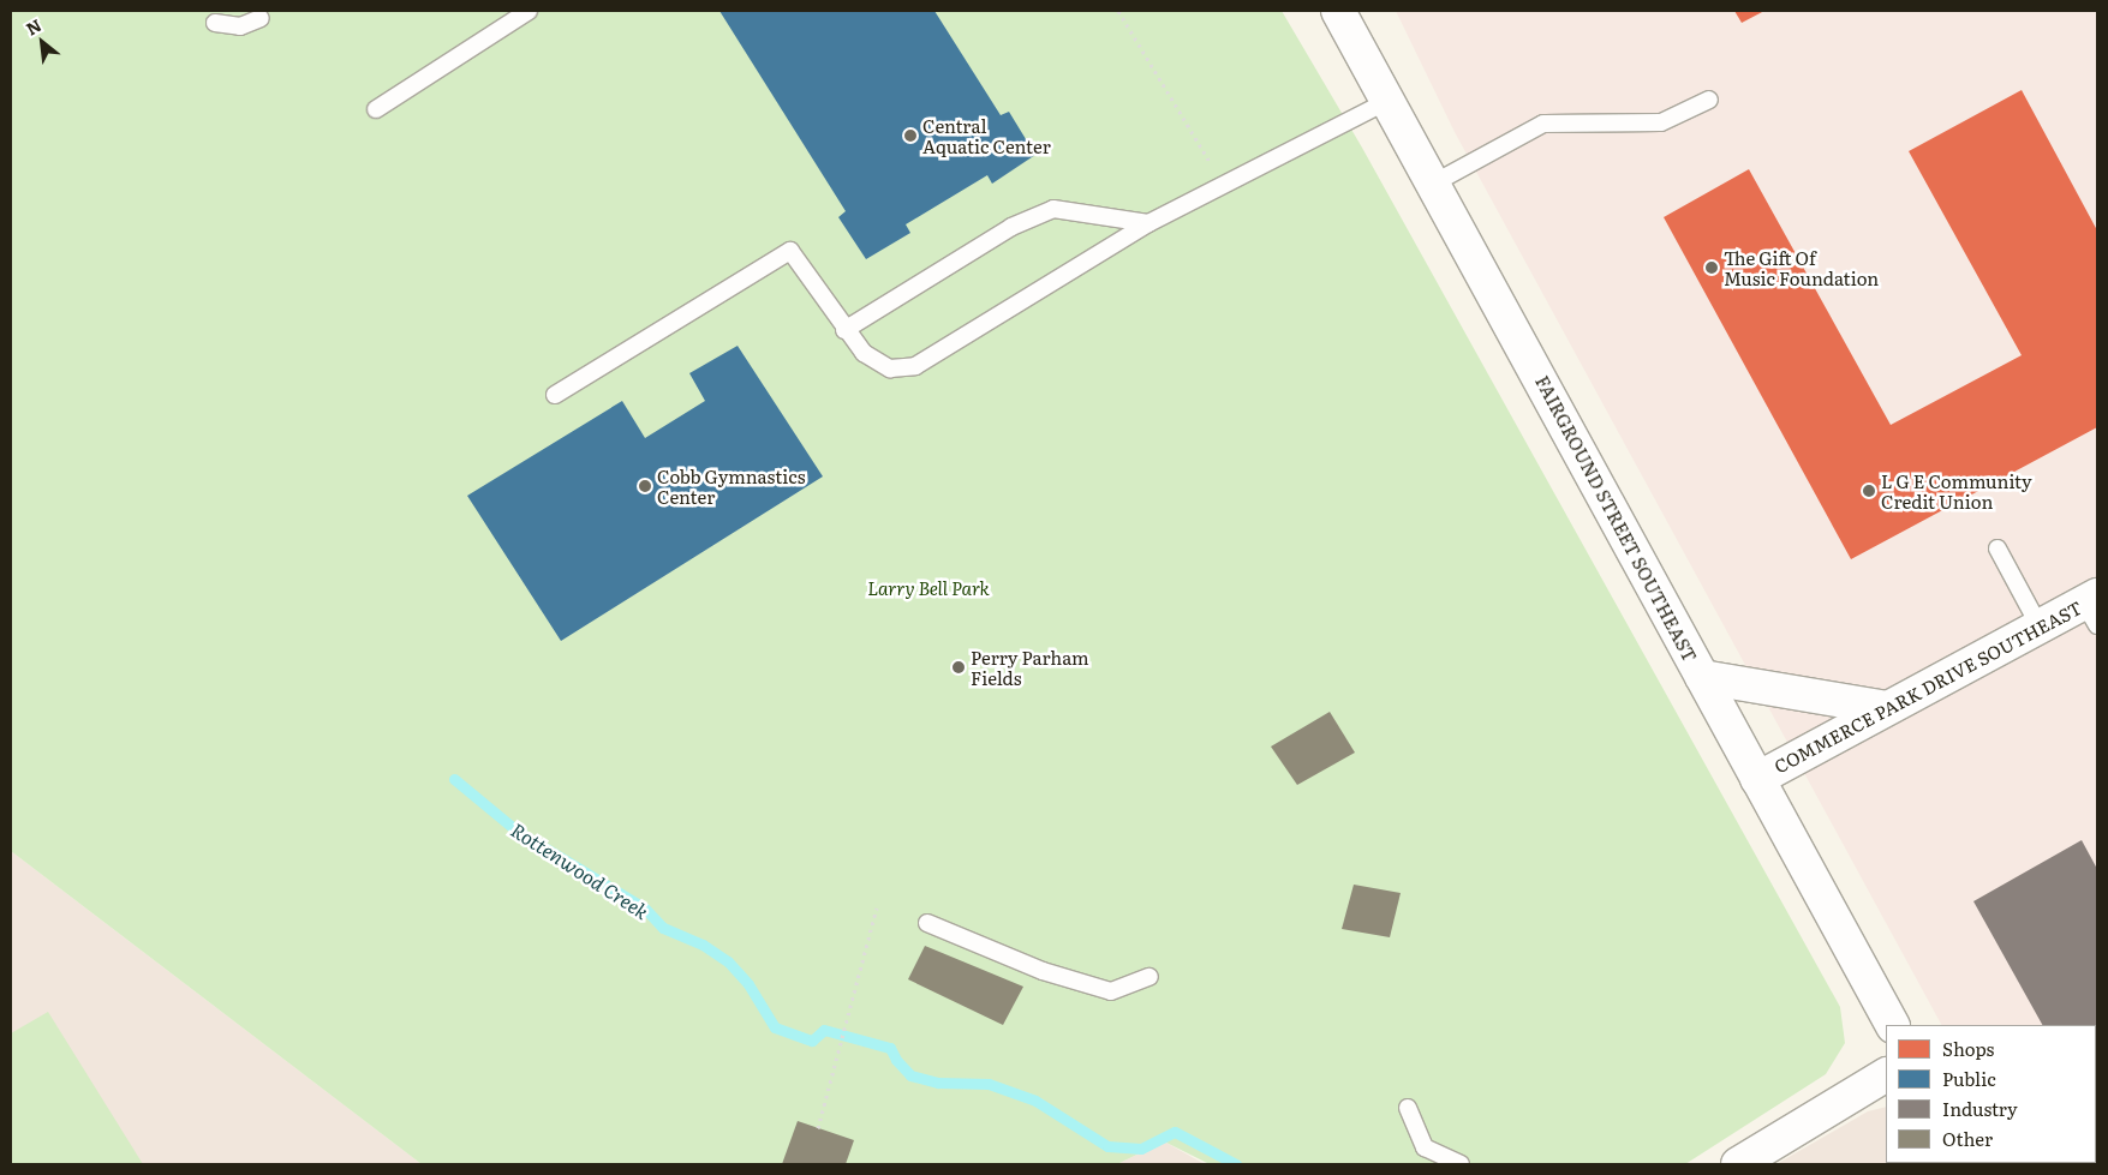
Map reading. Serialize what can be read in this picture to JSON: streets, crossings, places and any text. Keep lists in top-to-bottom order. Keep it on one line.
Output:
{"streets":{"main road":["FAIRGROUND STREET SOUTHEAST","COMMERCE PARK DRIVE SOUTHEAST"]},"crossings":[["FAIRGROUND STREET SOUTHEAST","COMMERCE PARK DRIVE SOUTHEAST"]],"water":["Rottenwood Creek"],"parks":["Larry Bell Park"],"places":["Central Aquatic Center","The Gift Of Music Foundation","Cobb Gymnastics Center","L G E Community Credit Union","Perry Parham Fields"],"legend":["Shops","Public","Industry","Other"],"north":"top left"}
